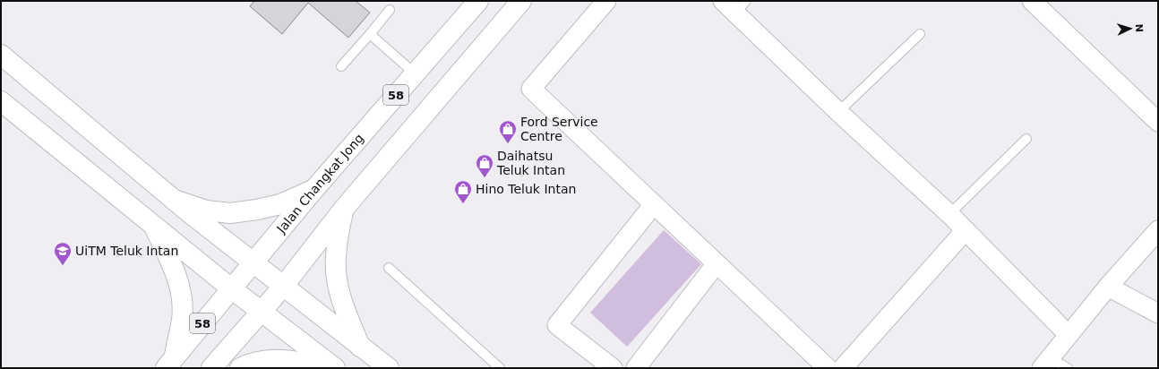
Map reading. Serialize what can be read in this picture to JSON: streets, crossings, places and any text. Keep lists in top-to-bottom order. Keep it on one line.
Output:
{"streets":{"main road":["58","Jalan Changkat Jong"]},"places":{"shop":["Ford Service Centre","Daihatsu Teluk Intan","Hino Teluk Intan"],"school or university":["UiTM Teluk Intan"]},"north":"right"}
